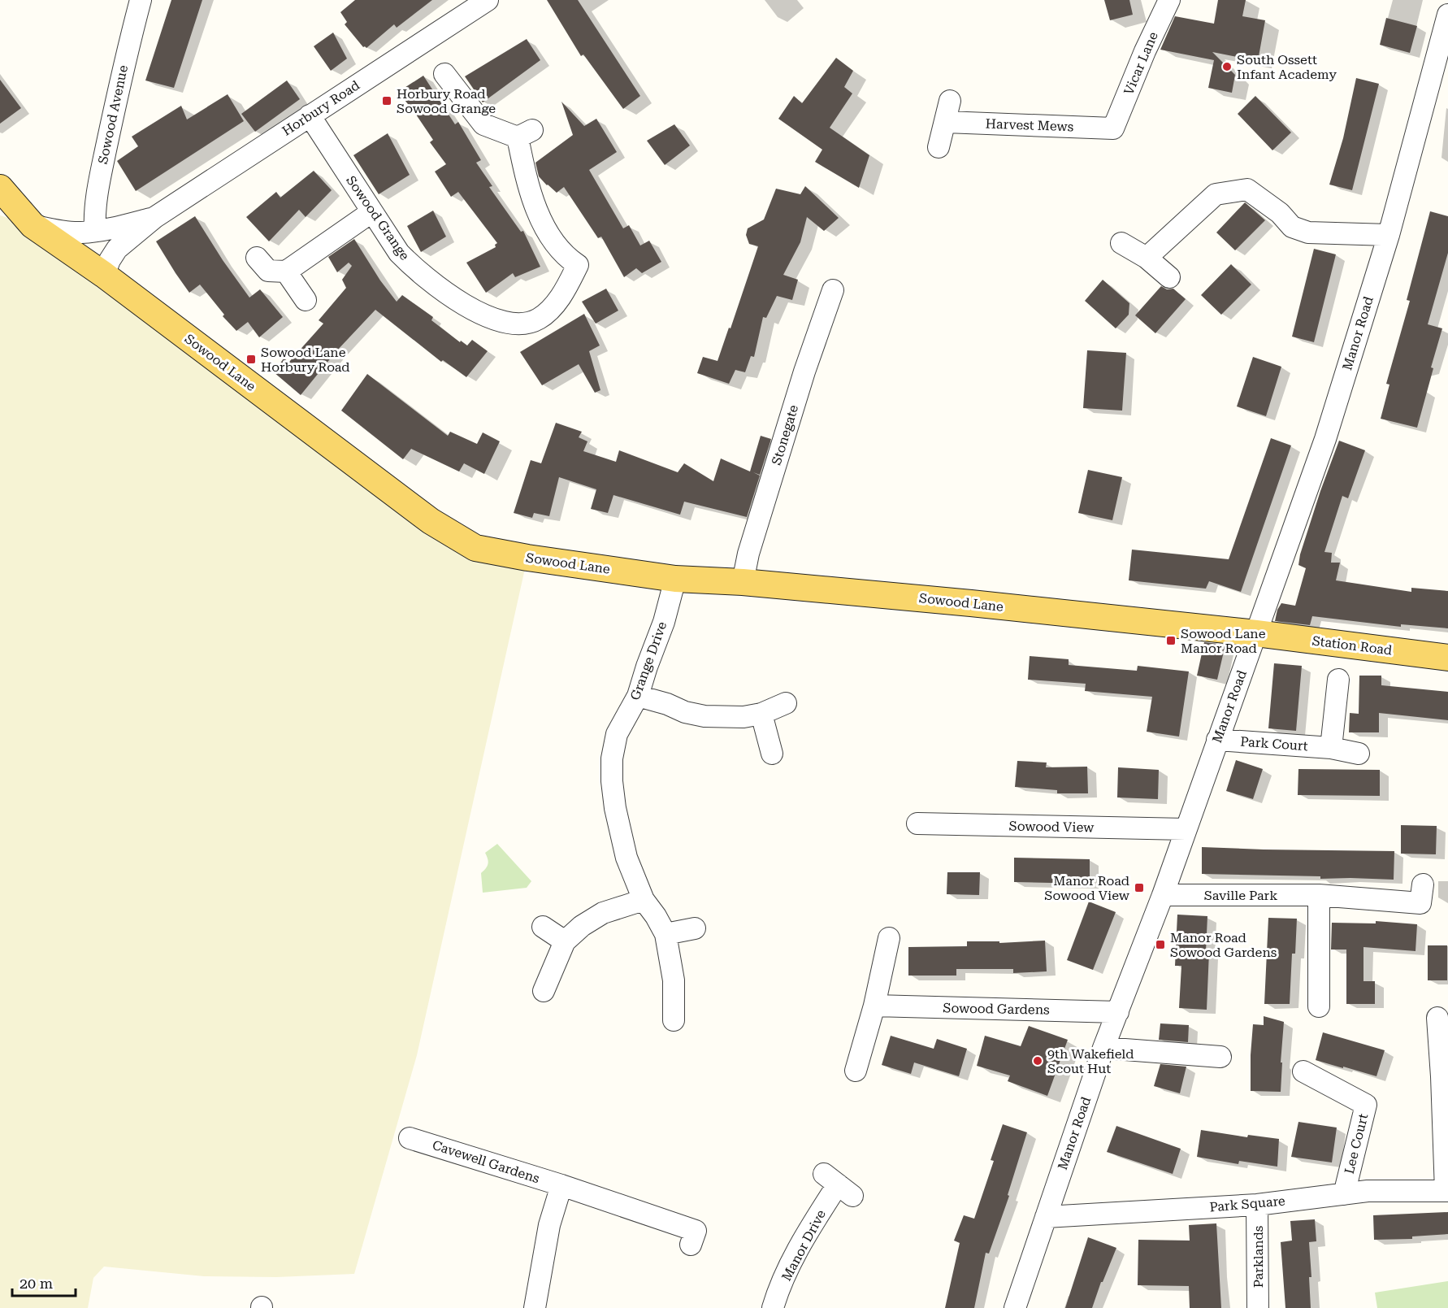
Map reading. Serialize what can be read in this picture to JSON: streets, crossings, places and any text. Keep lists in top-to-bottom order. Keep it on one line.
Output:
{"streets":{"main road":["Sowood Lane","Station Road"],"street":["Vicar Lane","Horbury Road","Sowood Avenue","Harvest Mews","Sowood Grange","Manor Road","Stonegate","Grange Drive","Park Court","Sowood View","Saville Park","Sowood Gardens","Lee Court","Cavewell Gardens","Park Square","Manor Drive","Parklands"]},"crossings":[["Vicar Lane","Harvest Mews"],["Horbury Road","Sowood Avenue"],["Horbury Road","Sowood Grange"],["Horbury Road","Sowood Lane"],["Manor Road","Sowood Lane"],["Manor Road","Station Road"],["Manor Road","Park Court"],["Manor Road","Sowood View"],["Manor Road","Saville Park"],["Manor Road","Sowood Gardens"],["Manor Road","Park Square"],["Sowood Lane","Stonegate"],["Sowood Lane","Station Road"],["Sowood Lane","Grange Drive"],["Lee Court","Park Square"],["Park Square","Parklands"]],"places":{"other":["South Ossett Infant Academy","9th Wakefield Scout Hut"],"transit":["Horbury Road Sowood Grange","Sowood Lane Horbury Road","Sowood Lane Manor Road","Manor Road Sowood View","Manor Road Sowood Gardens"]},"scale_bar":"20 m"}
